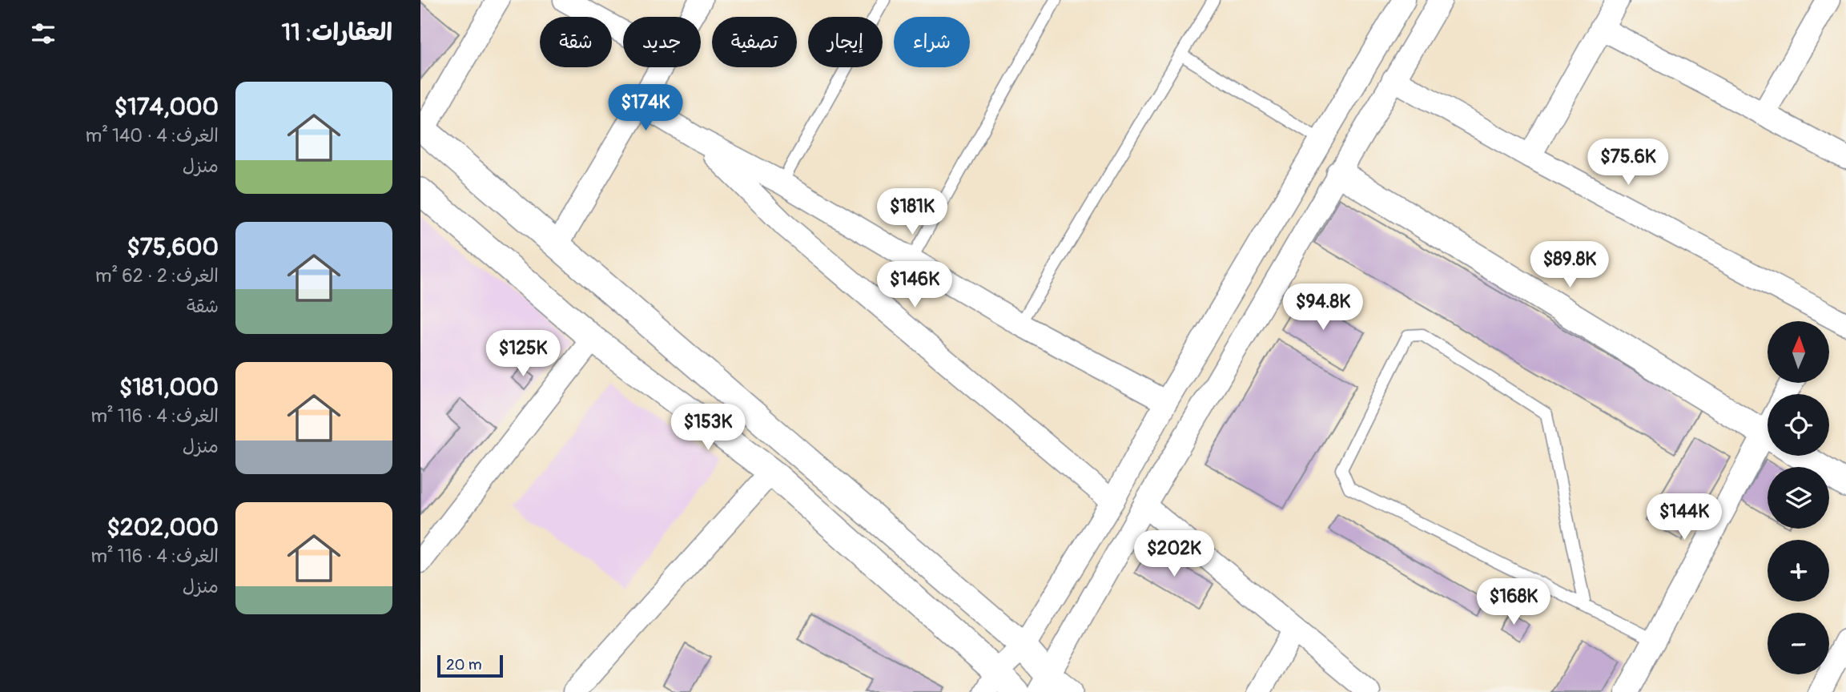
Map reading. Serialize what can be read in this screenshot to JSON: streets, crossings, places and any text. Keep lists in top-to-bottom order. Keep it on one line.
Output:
{"scale_bar":"20 m","north":"top","page":{"heading":"العقارات: 11","chip":["شراء","إيجار","تصفية","جديد","شقة"],"list":[{"name":"$174,000","note":"الغرف: 4 · 140 m² · منزل"},{"name":"$75,600","note":"الغرف: 2 · 62 m² · شقة"},{"name":"$181,000","note":"الغرف: 4 · 116 m² · منزل"},{"name":"$202,000","note":"الغرف: 4 · 116 m² · منزل"}],"price":["$174K","$75.6K","$181K","$89.8K","$146K","$94.8K","$125K","$153K","$144K","$202K","$168K"],"map_buttons":["+","−"],"scale":"20 m"}}
